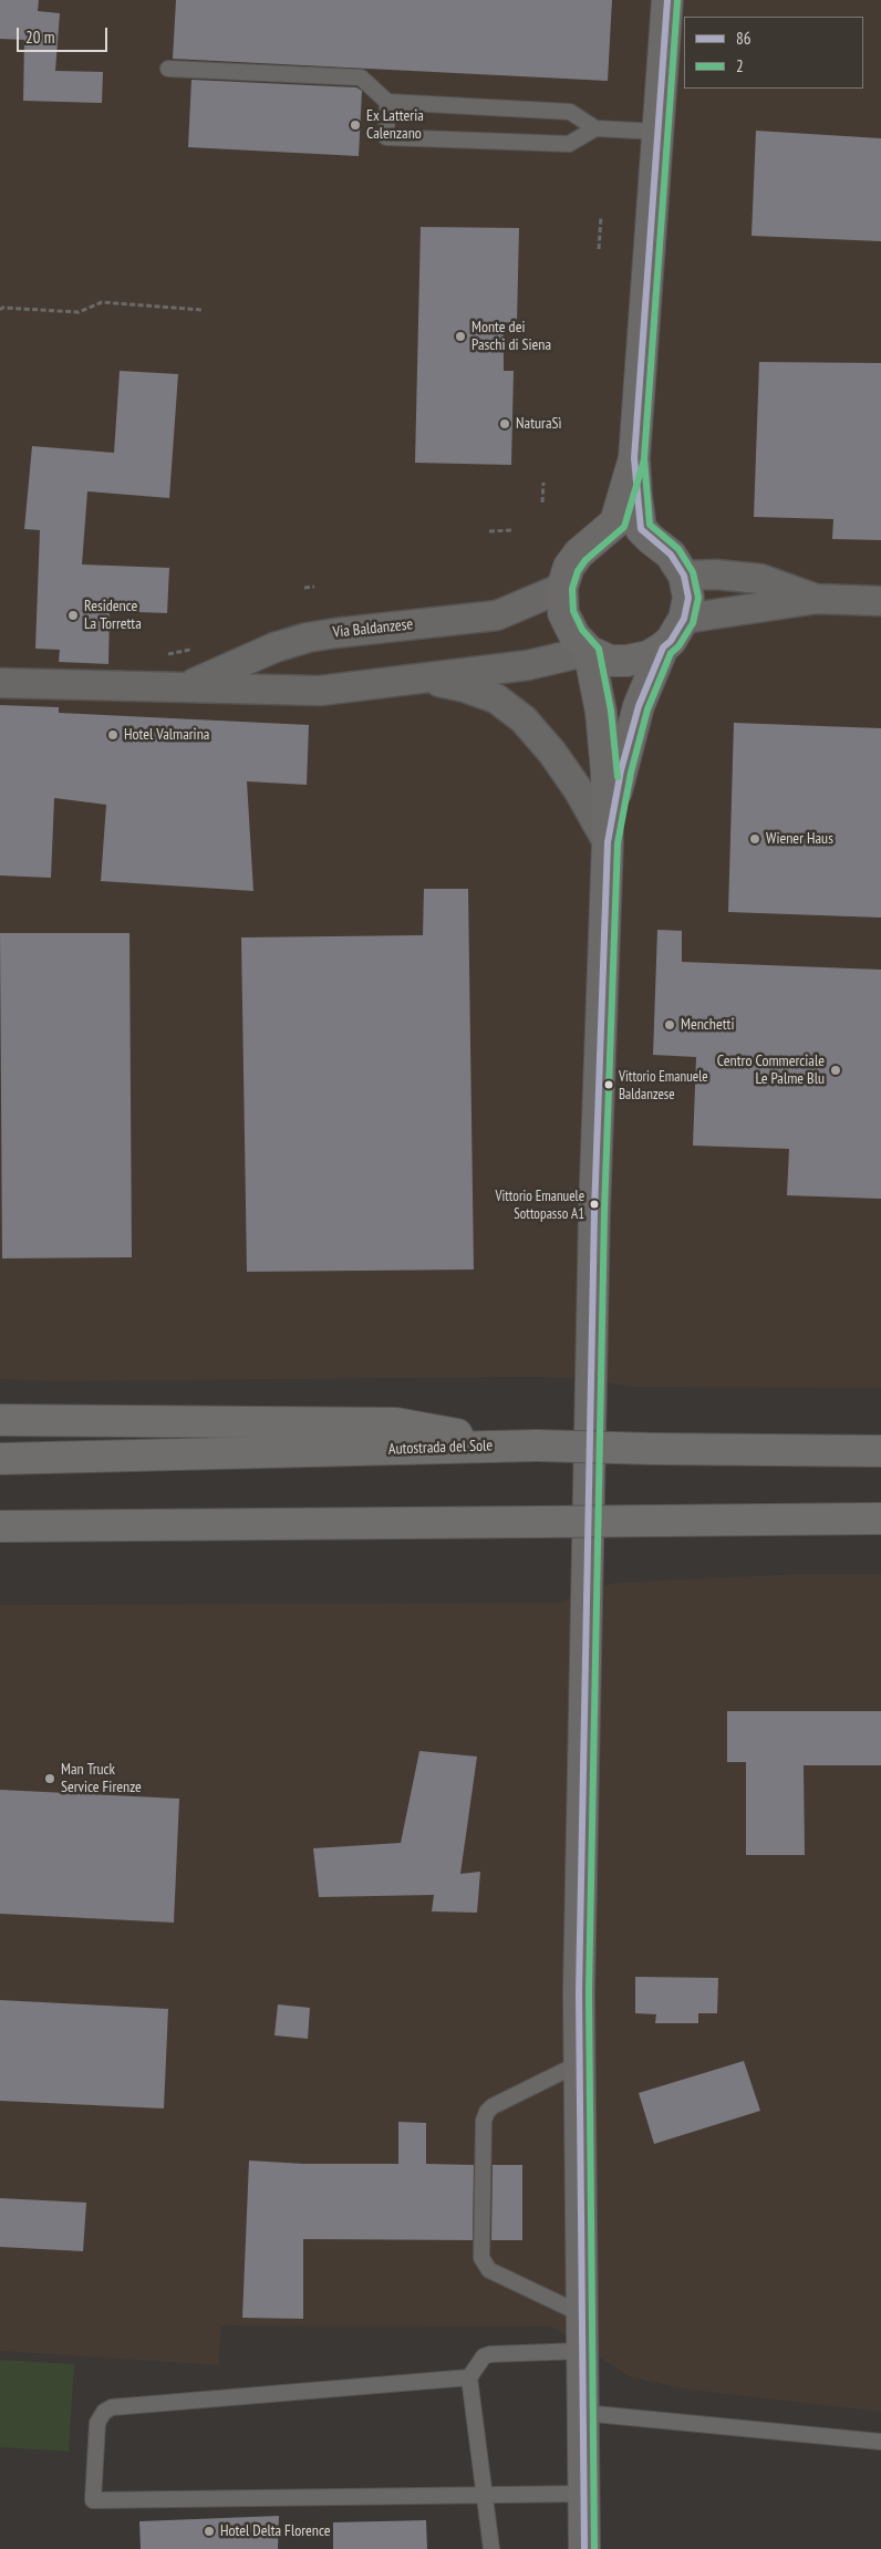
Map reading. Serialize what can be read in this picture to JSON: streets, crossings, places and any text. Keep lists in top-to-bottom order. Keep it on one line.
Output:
{"streets":{"highway":["Autostrada del Sole"],"street":["Via Baldanzese"]},"places":["Ex Latteria Calenzano","Monte dei Paschi di Siena","NaturaSì","Residence La Torretta","Hotel Valmarina","Wiener Haus","Menchetti","Centro Commerciale Le Palme Blu","Vittorio Emanuele Baldanzese","Vittorio Emanuele Sottopasso A1","Man Truck Service Firenze","Hotel Delta Florence"],"lines":["transit line 86","transit line 2"],"legend":["86","2"],"scale_bar":"20 m"}
